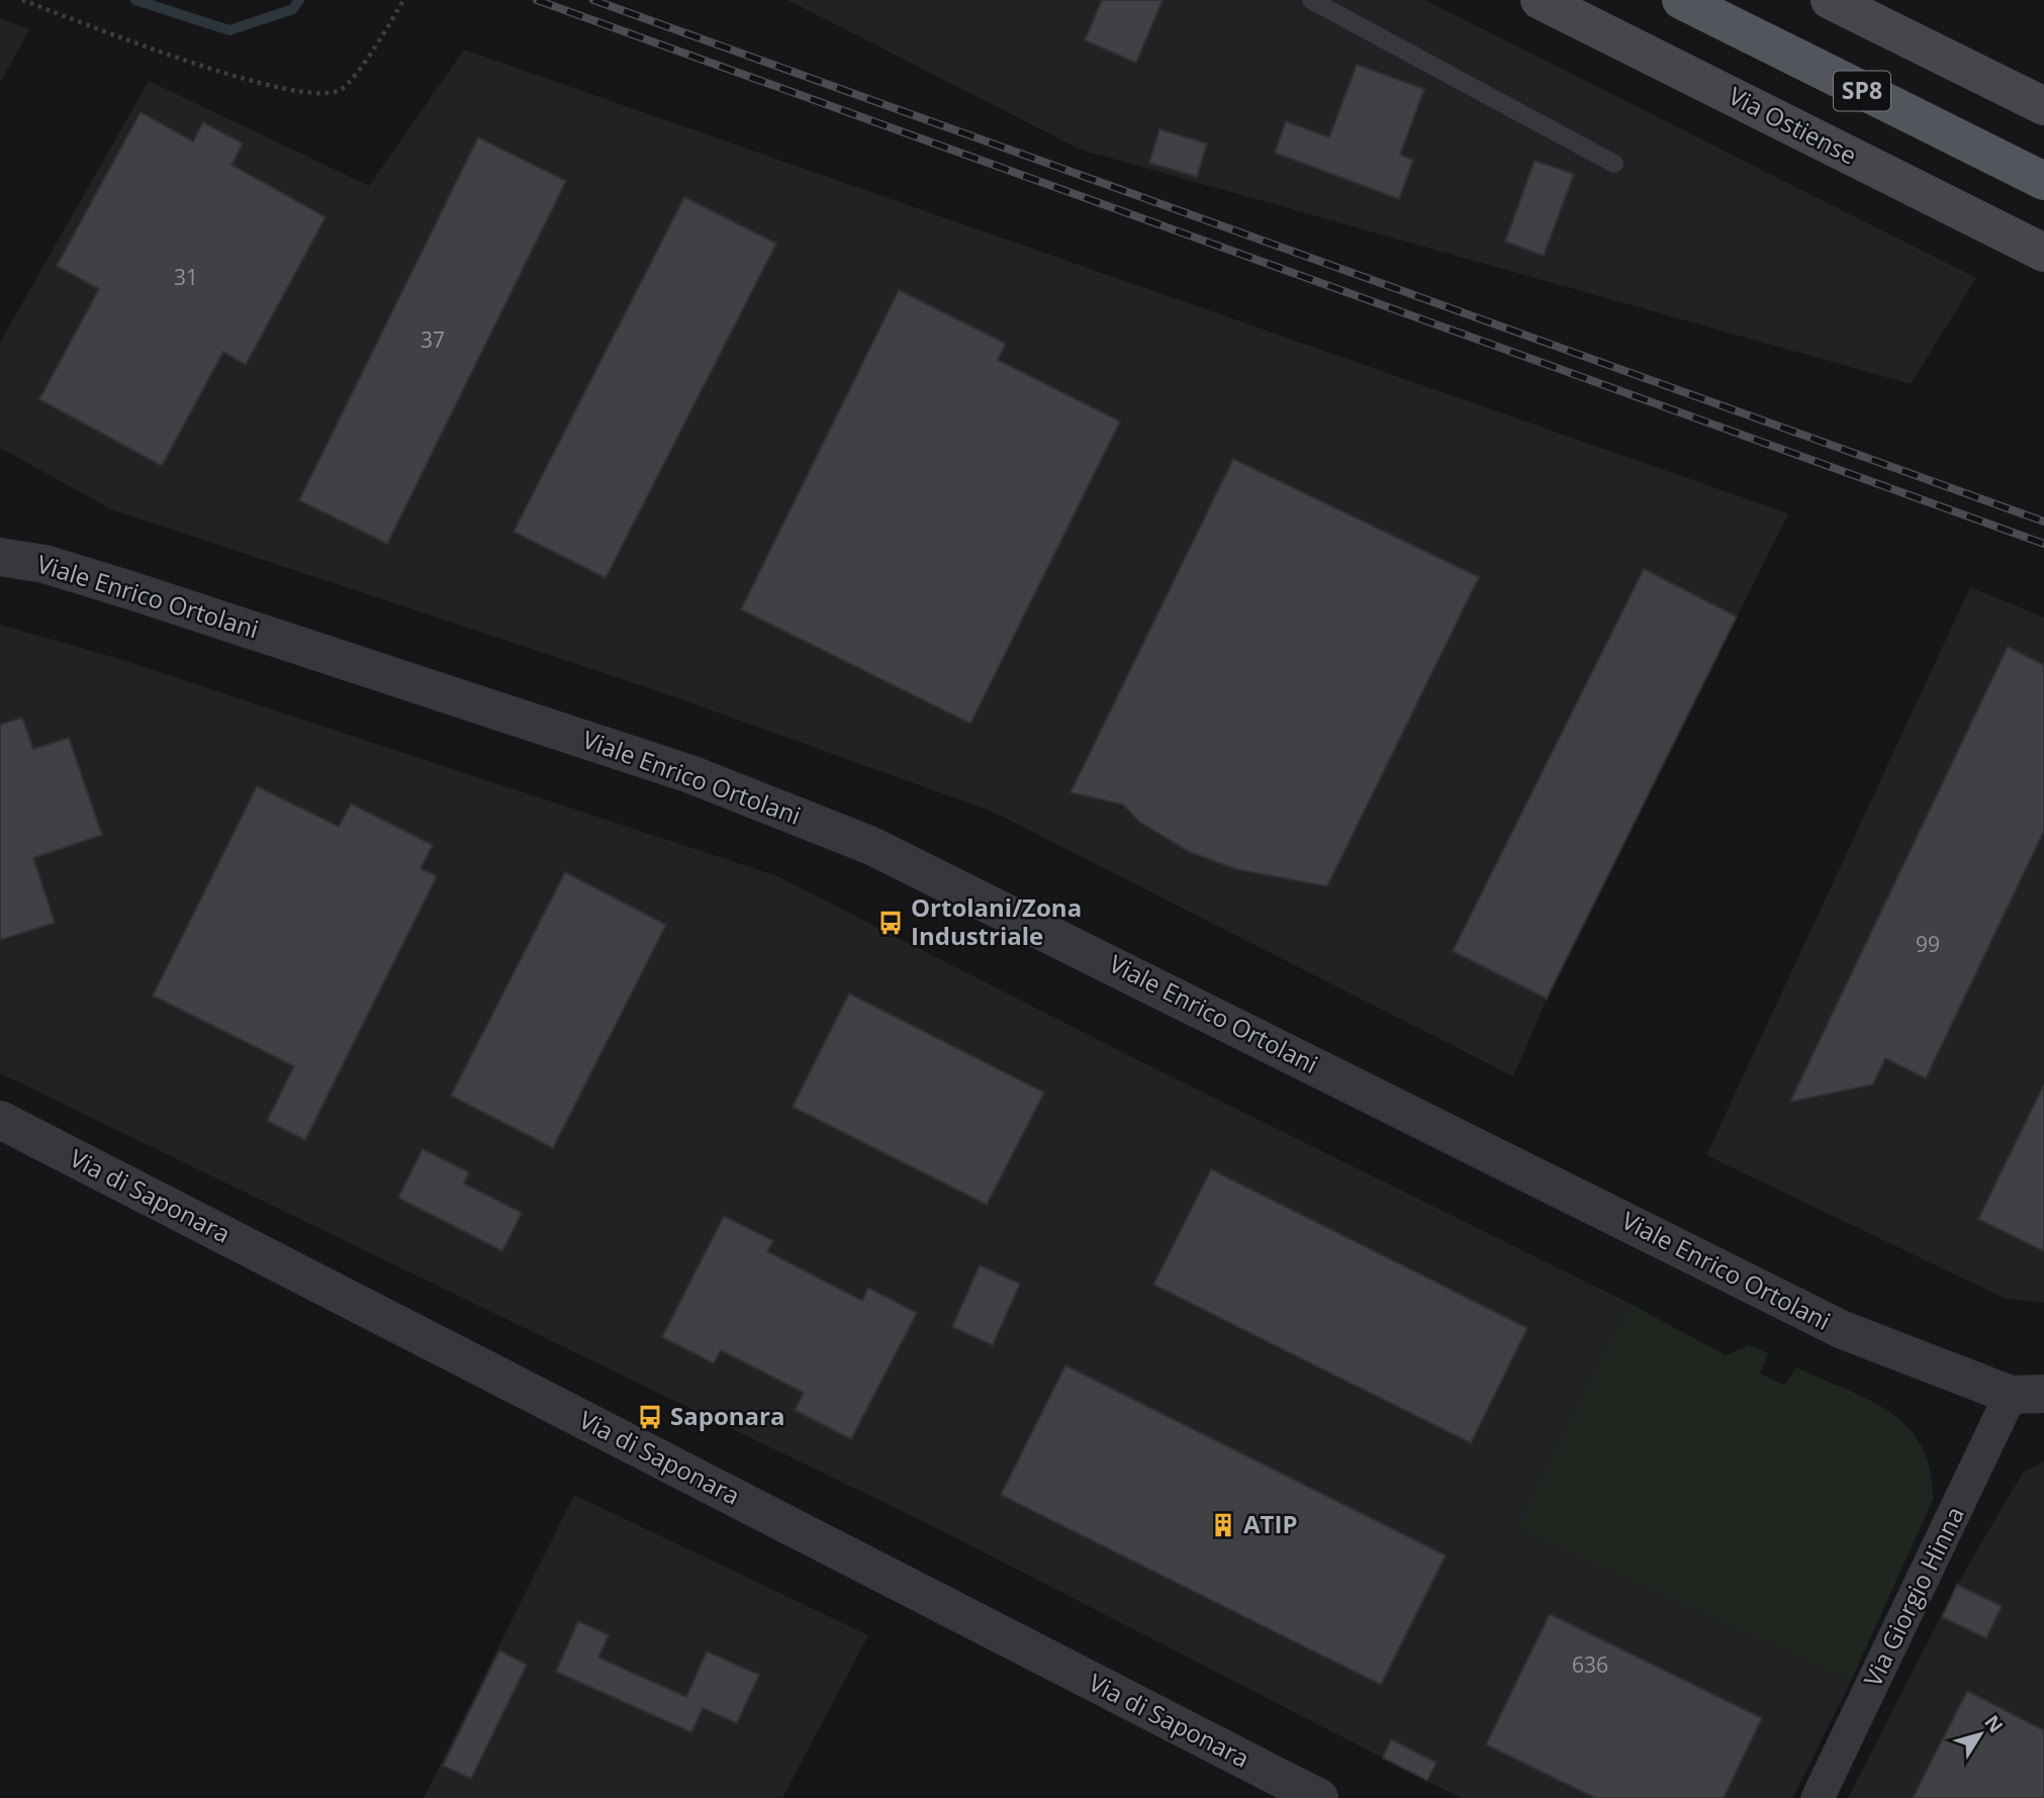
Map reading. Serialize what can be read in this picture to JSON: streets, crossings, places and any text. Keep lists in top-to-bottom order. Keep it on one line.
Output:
{"streets":{"main road":["SP8","Via Ostiense"],"street":["Viale Enrico Ortolani","Via di Saponara","Via Giorgio Hinna"]},"crossings":[["Viale Enrico Ortolani","Via Giorgio Hinna"]],"places":{"bus stop":["Ortolani/Zona Industriale","Saponara"],"building":["ATIP"]},"house_numbers":["31","37","99","636"],"north":"top right"}
